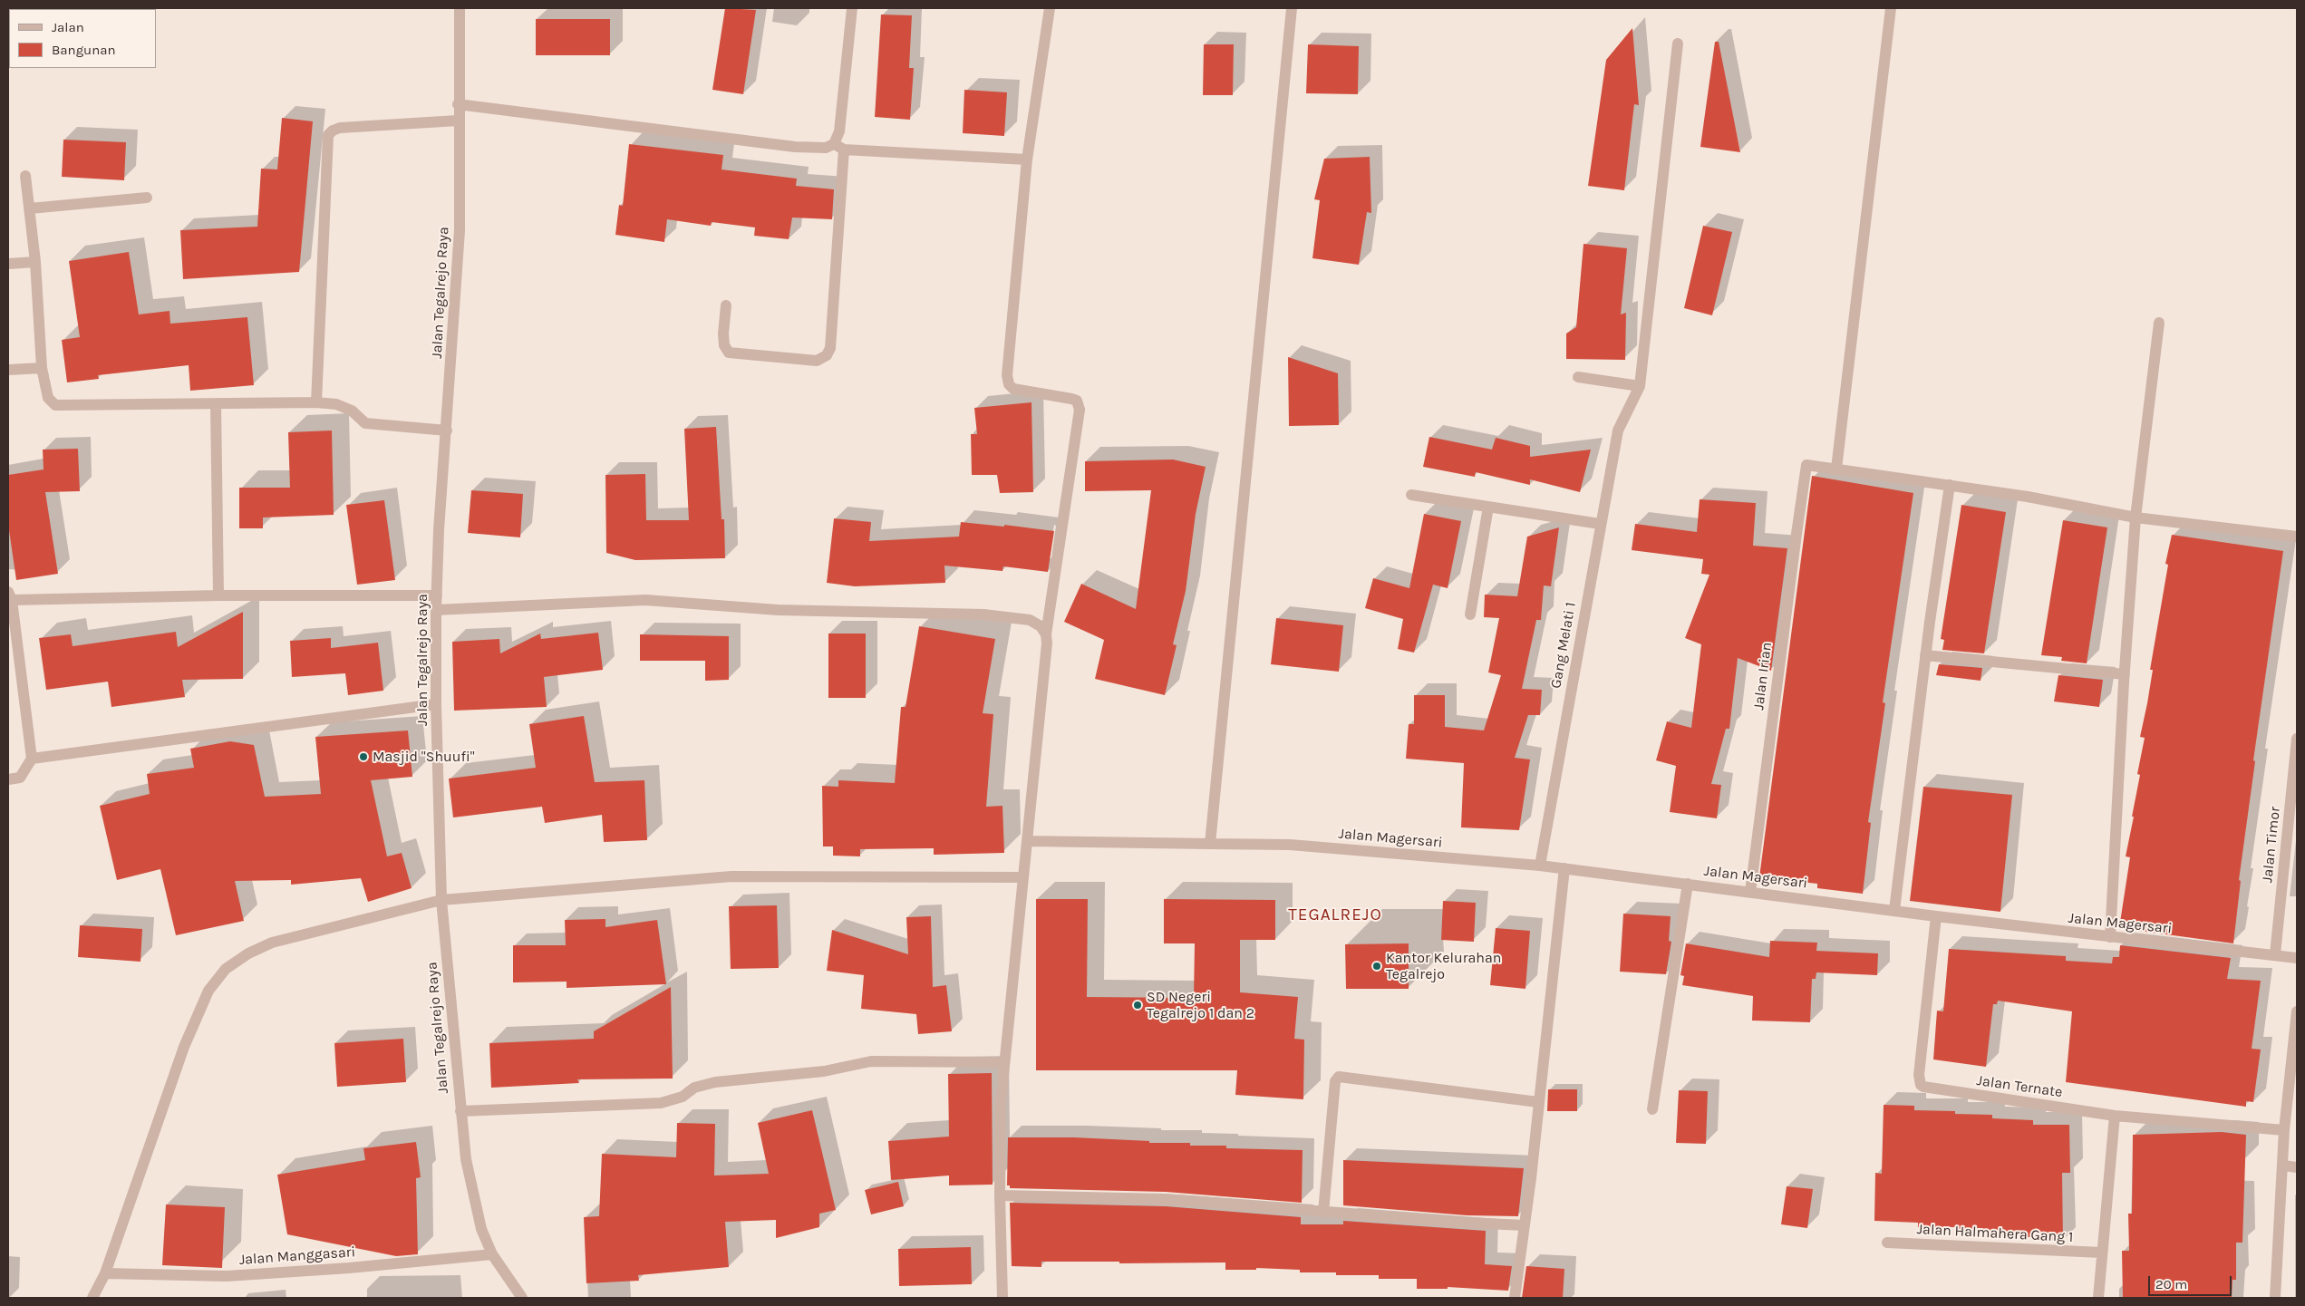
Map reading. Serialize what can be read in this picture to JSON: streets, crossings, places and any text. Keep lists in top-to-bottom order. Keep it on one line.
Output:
{"streets":{"street":["Jalan Tegalrejo Raya","Gang Melati 1","Jalan Irian","Jalan Magersari","Jalan Timor","Jalan Ternate","Jalan Halmahera Gang 1","Jalan Manggasari"]},"crossings":[["Jalan Tegalrejo Raya","Jalan Manggasari"],["Gang Melati 1","Jalan Magersari"],["Jalan Irian","Jalan Magersari"],["Jalan Magersari","Jalan Timor"],["Jalan Magersari","Jalan Ternate"]],"districts":["TEGALREJO"],"places":["Masjid \"Shuufi\"","Kantor Kelurahan Tegalrejo","SD Negeri Tegalrejo 1 dan 2"],"legend":["Jalan","Bangunan"],"scale_bar":"20 m"}
